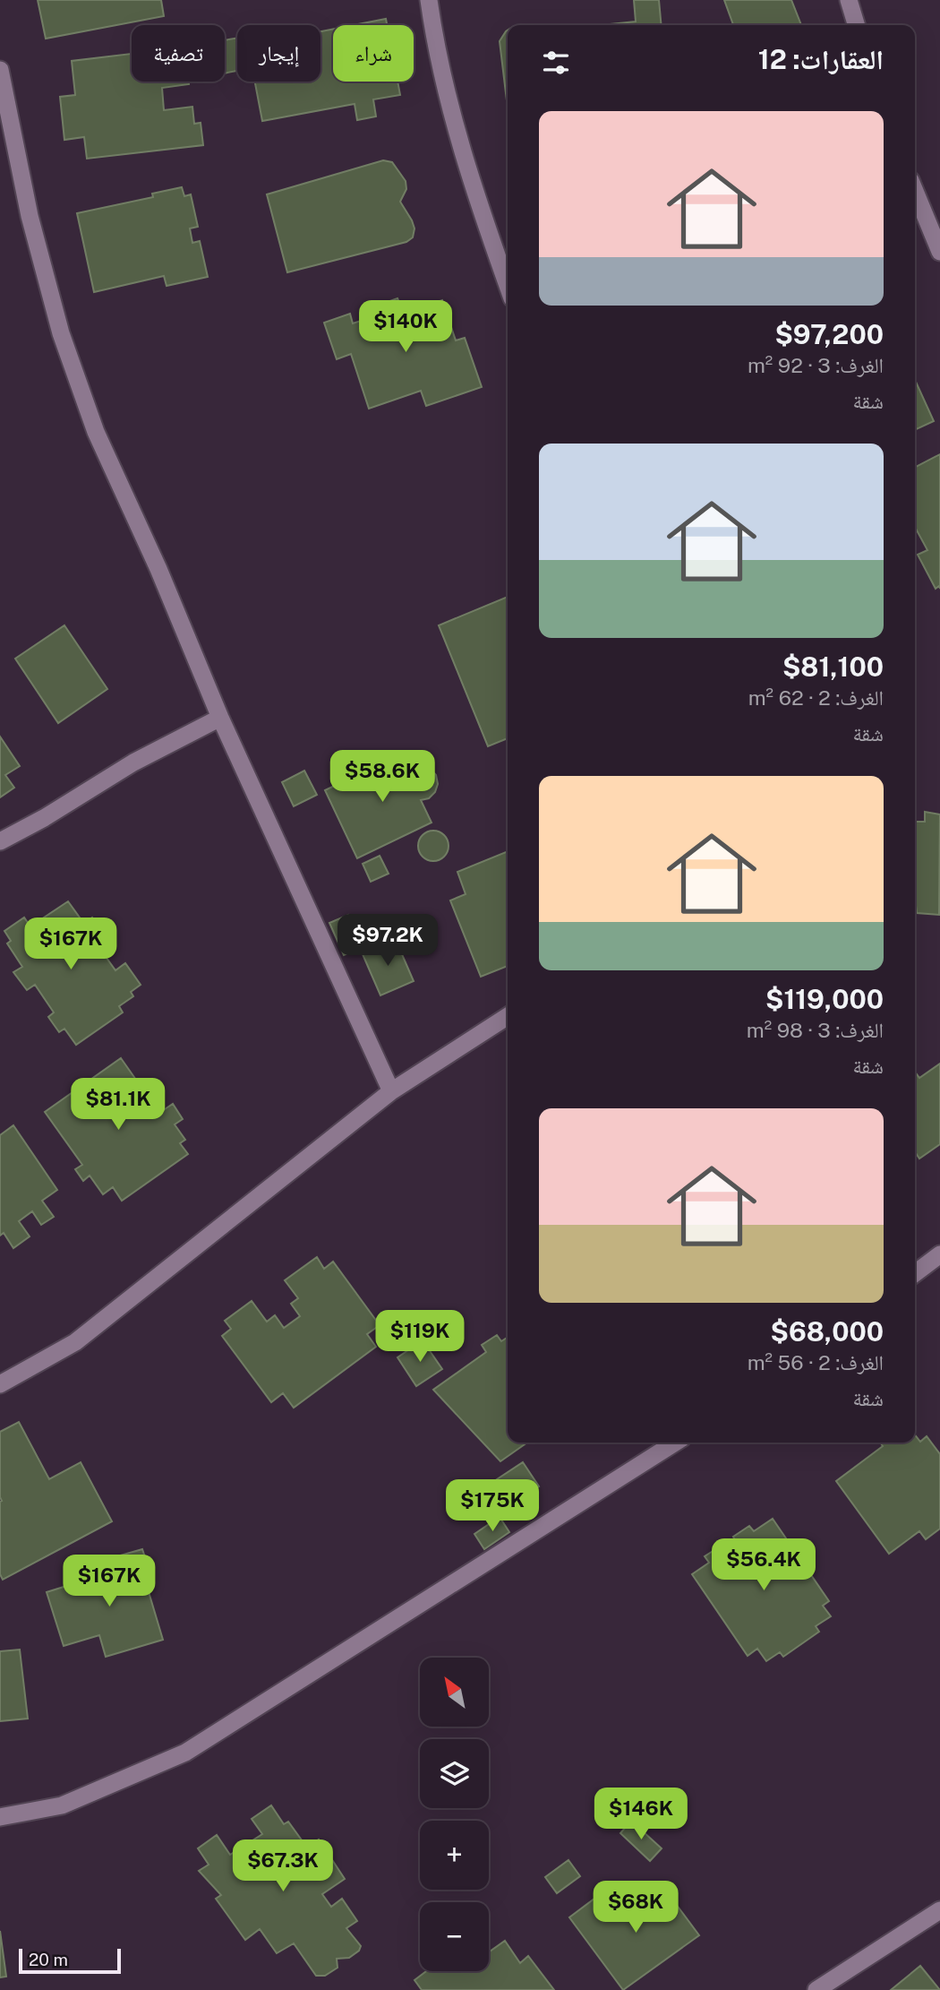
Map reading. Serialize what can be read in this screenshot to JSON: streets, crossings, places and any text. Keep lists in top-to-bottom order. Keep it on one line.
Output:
{"scale_bar":"20 m","north":"top left","page":{"chip":["شراء","إيجار","تصفية"],"heading":"العقارات: 12","list":[{"name":"$97,200","note":"الغرف: 3 · 92 m² · شقة"},{"name":"$81,100","note":"الغرف: 2 · 62 m² · شقة"},{"name":"$119,000","note":"الغرف: 3 · 98 m² · شقة"},{"name":"$68,000","note":"الغرف: 2 · 56 m² · شقة"}],"price":["$140K","$58.6K","$97.2K","$167K","$81.1K","$119K","$175K","$56.4K","$167K","$146K","$67.3K","$68K"],"map_buttons":["+","−"],"scale":"20 m"}}
